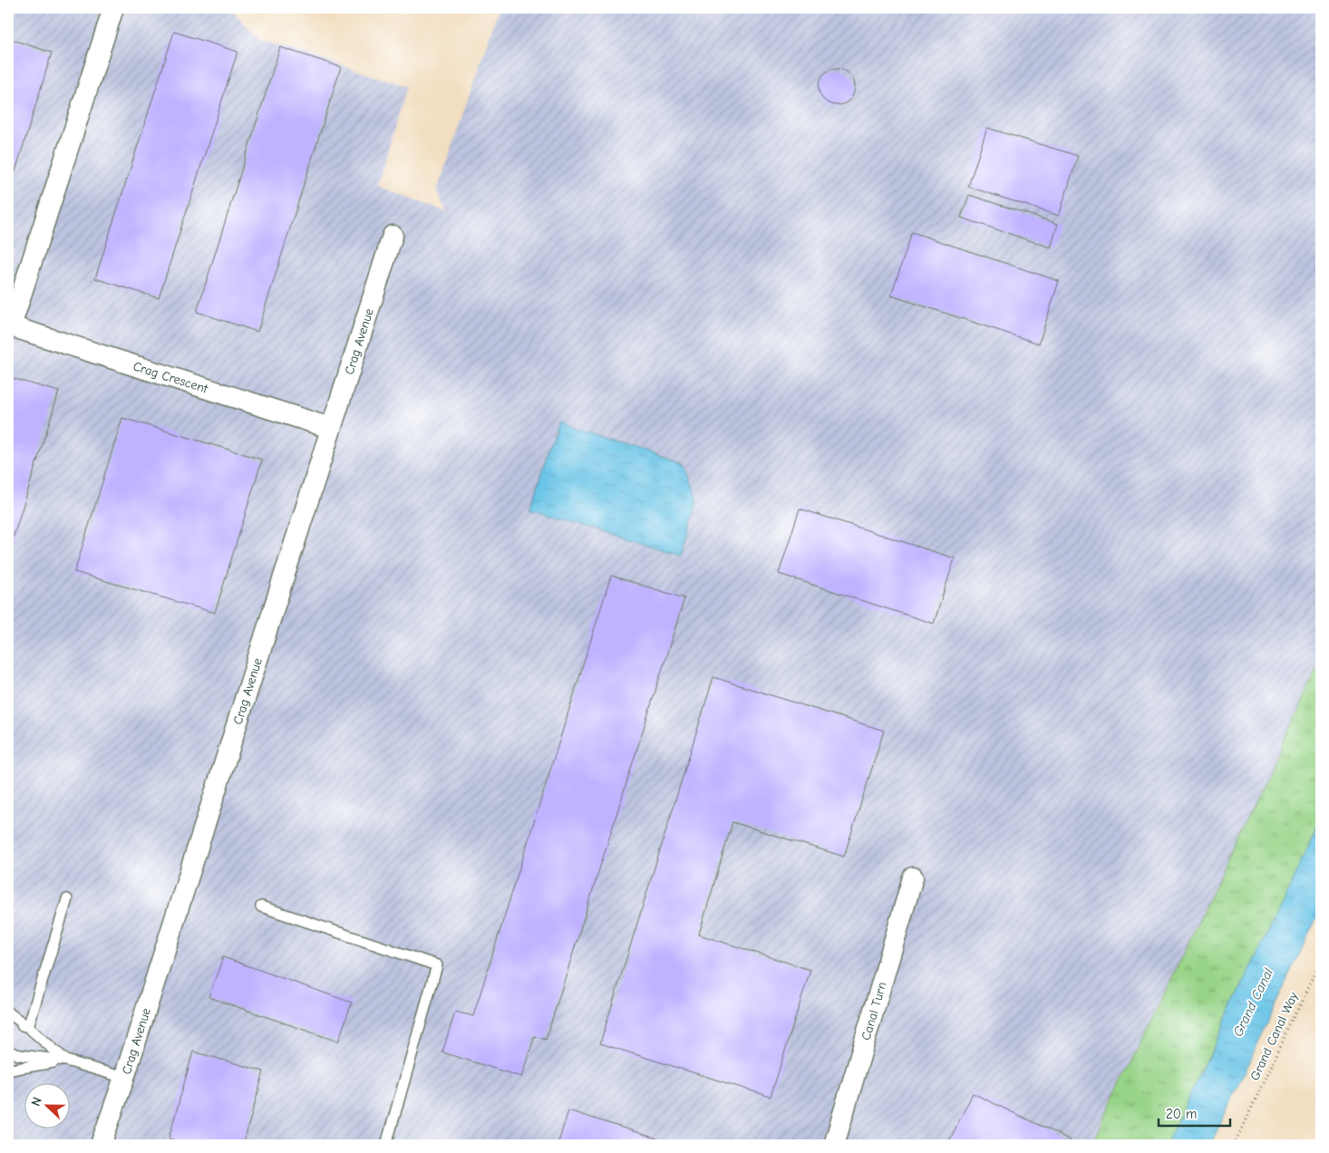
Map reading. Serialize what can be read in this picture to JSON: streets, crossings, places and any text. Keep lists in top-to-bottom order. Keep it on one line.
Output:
{"streets":{"street":["Crag Avenue","Crag Crescent","Canal Turn"],"path":["Grand Canal Way"]},"crossings":[["Crag Avenue","Crag Crescent"]],"water":["Grand Canal"],"scale_bar":"20 m","north":"left"}
